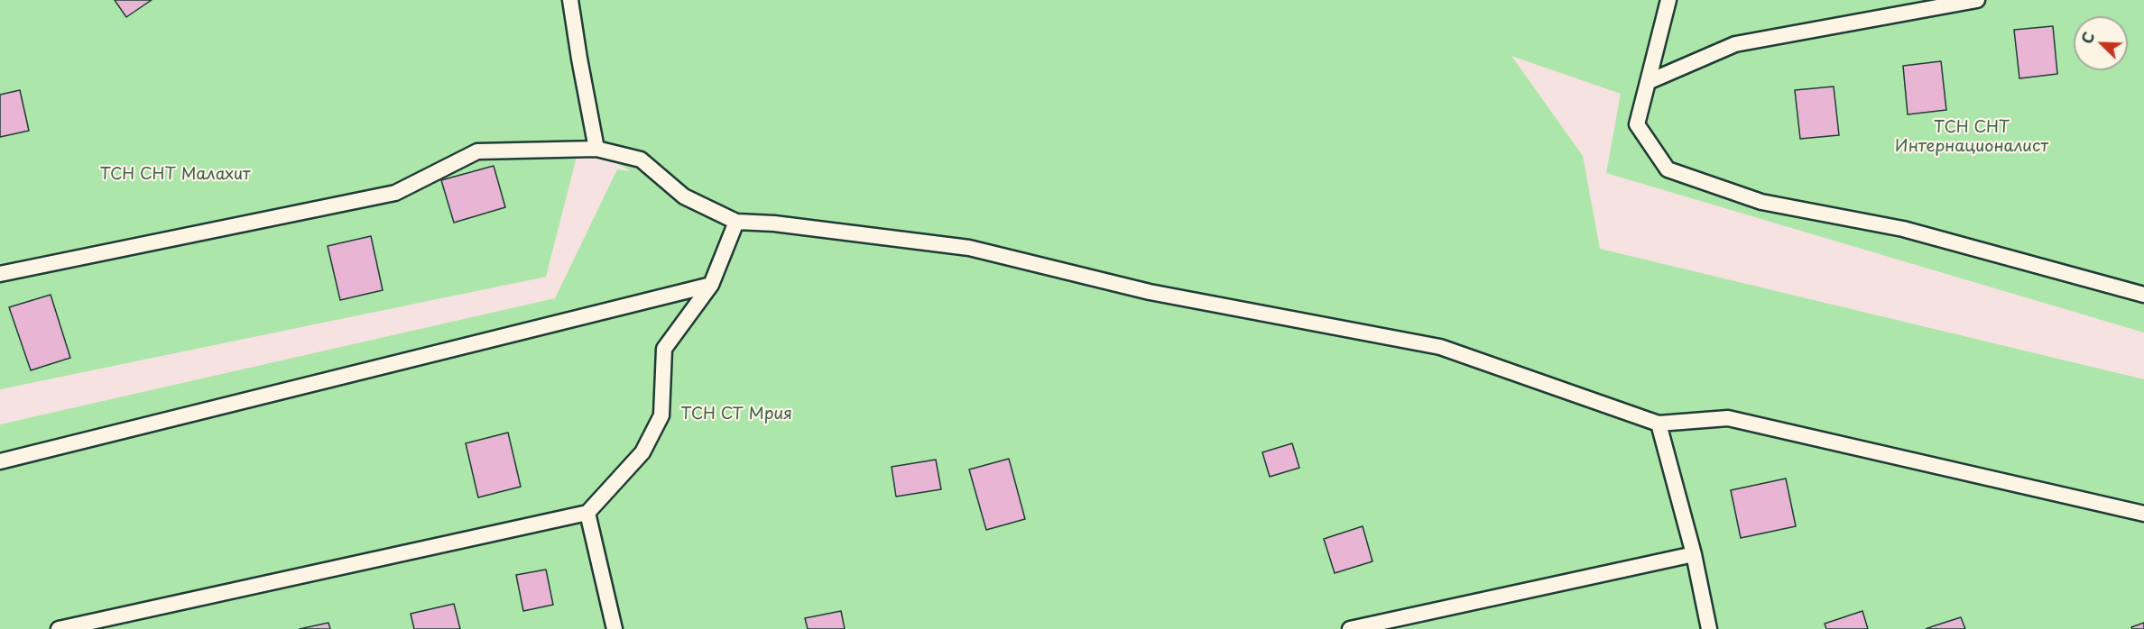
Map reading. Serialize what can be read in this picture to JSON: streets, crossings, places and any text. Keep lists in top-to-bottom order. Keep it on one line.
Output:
{"parks":["ТСН СНТ Интернационалист","ТСН СНТ Малахит","ТСН СТ Мрия"],"north":"top left"}
